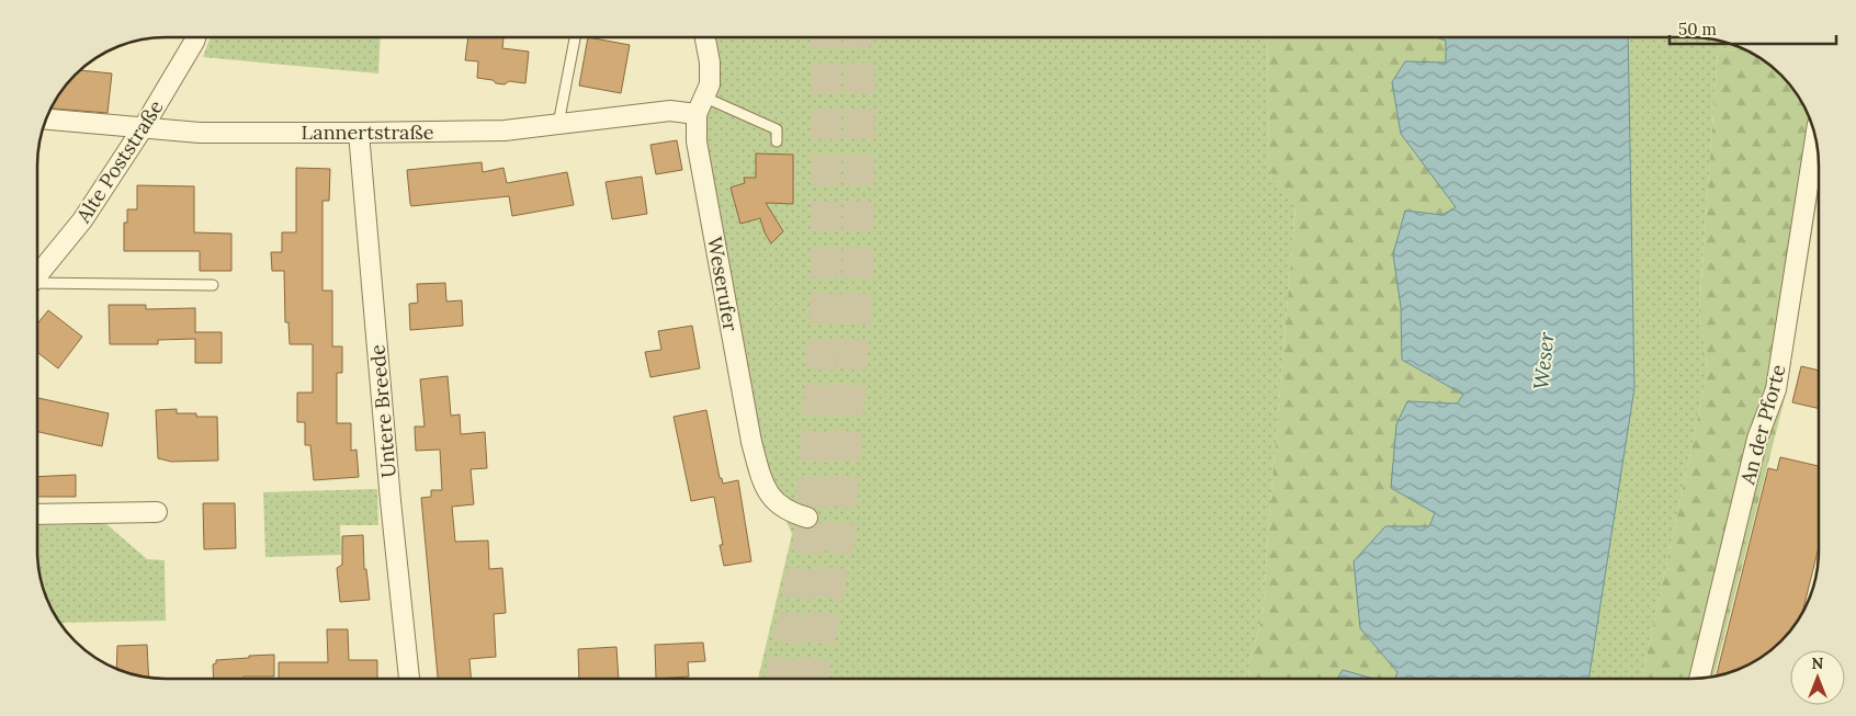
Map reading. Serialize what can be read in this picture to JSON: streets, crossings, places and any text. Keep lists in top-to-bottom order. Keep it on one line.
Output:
{"streets":{"street":["Lannertstraße","Alte Poststraße","Weserufer","Untere Breede","An der Pforte"]},"crossings":[["Lannertstraße","Alte Poststraße"],["Lannertstraße","Weserufer"],["Lannertstraße","Untere Breede"]],"water":["Weser"],"scale_bar":"50 m","north":"top"}
